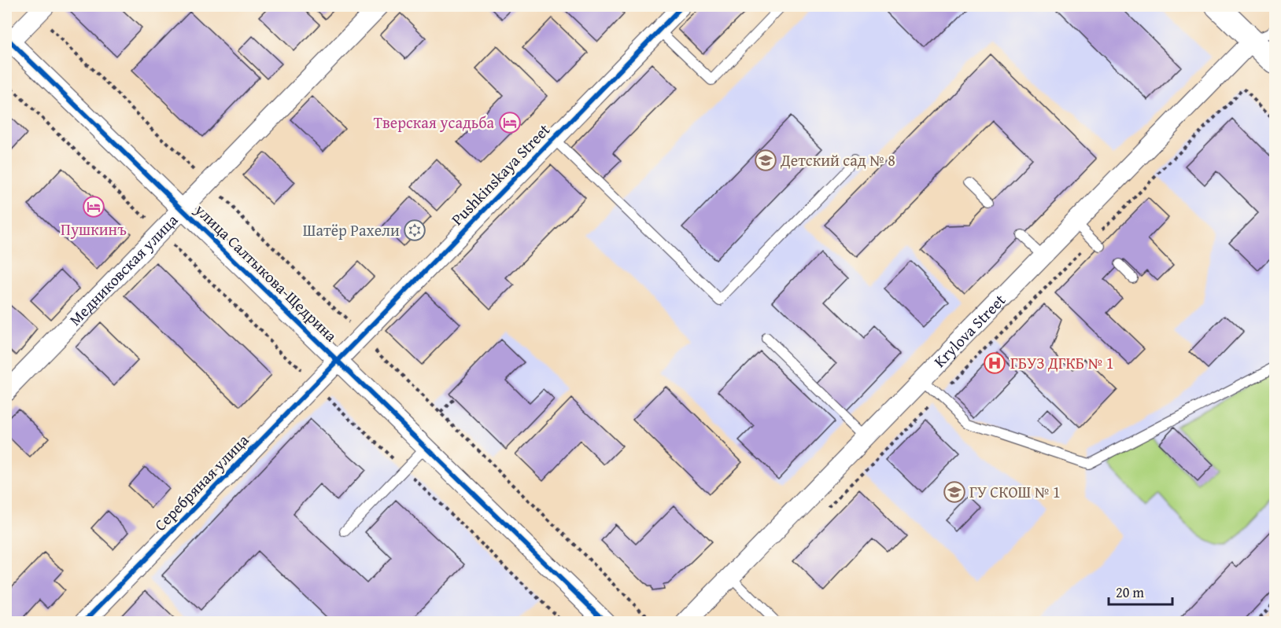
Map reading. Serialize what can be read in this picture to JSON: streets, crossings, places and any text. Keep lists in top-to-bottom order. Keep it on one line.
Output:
{"streets":{"street":["Pushkinskaya Street","Медниковская улица","улица Салтыкова-Щедрина","Krylova Street","Серебряная улица"]},"crossings":[["Pushkinskaya Street","улица Салтыкова-Щедрина"],["Pushkinskaya Street","Серебряная улица"],["Медниковская улица","улица Салтыкова-Щедрина"],["улица Салтыкова-Щедрина","Серебряная улица"]],"places":{"hotel":["Тверская усадьба","Пушкинъ"],"school or university":["Детский сад № 8","ГУ СКОШ № 1"],"synagogue":["Шатёр Рахели"],"hospital":["ГБУЗ ДГКБ № 1"]},"scale_bar":"20 m"}
